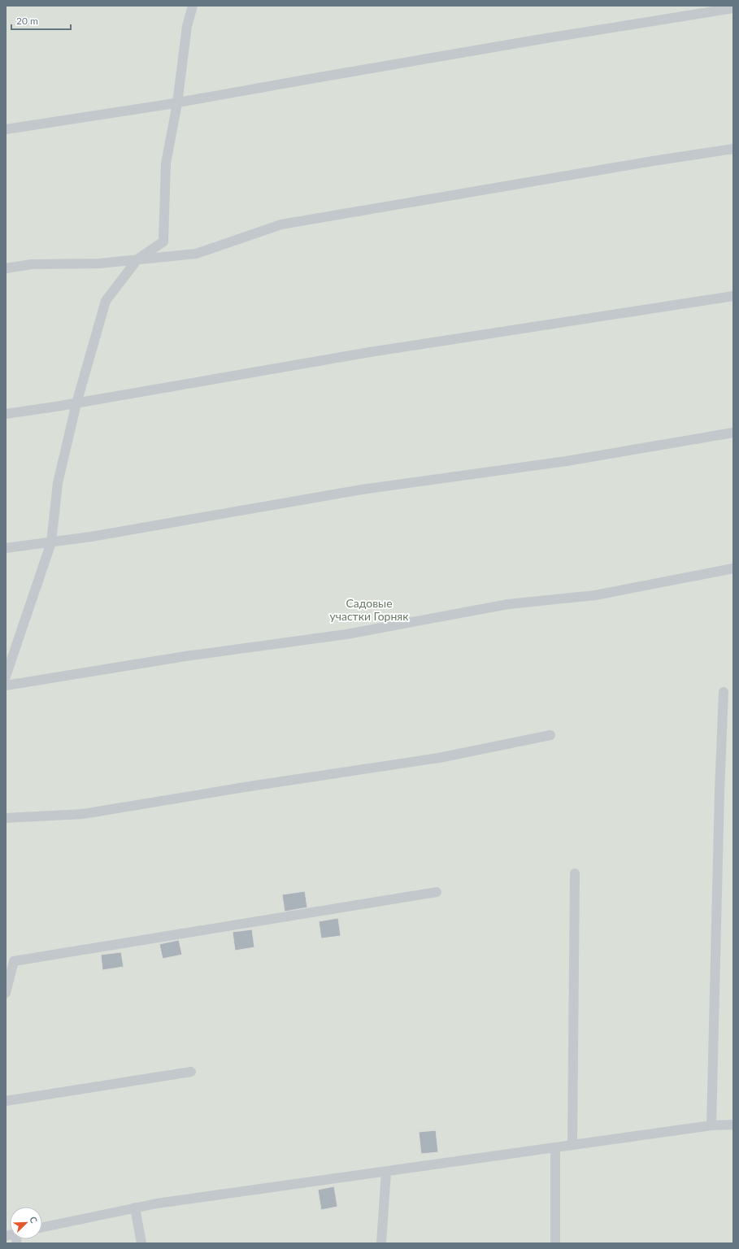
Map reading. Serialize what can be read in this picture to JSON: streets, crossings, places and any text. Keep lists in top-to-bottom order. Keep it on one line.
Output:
{"parks":["Садовые участки Горняк"],"scale_bar":"20 m","north":"top right"}
